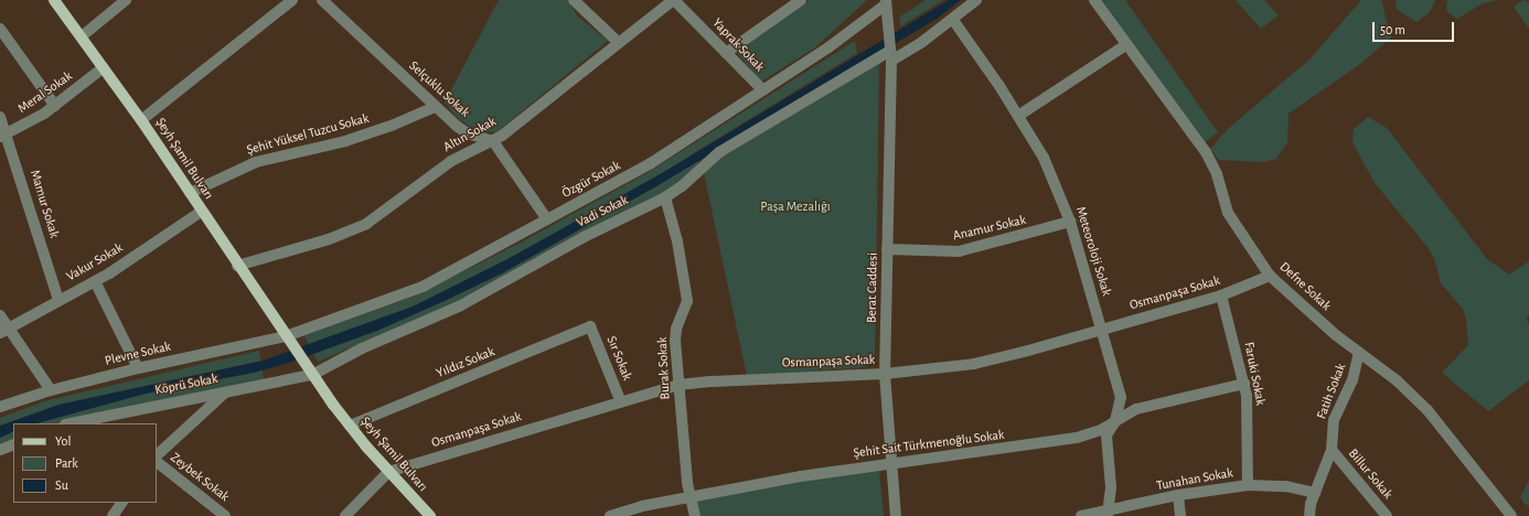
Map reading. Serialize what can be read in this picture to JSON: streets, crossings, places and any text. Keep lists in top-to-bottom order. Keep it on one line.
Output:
{"streets":{"main road":["Şeyh Şamil Bulvarı"],"street":["Yaprak Sokak","Selçuklu Sokak","Meral Sokak","Şehit Yüksel Tuzcu Sokak","Altın Sokak","Özgür Sokak","Mamur Sokak","Vadi Sokak","Anamur Sokak","Meteoroloji Sokak","Vakur Sokak","Defne Sokak","Berat Caddesi","Osmanpaşa Sokak","Plevne Sokak","Sır Sokak","Yıldız Sokak","Burak Sokak","Faruki Sokak","Köprü Sokak","Fatih Sokak","Şehit Sait Türkmenoğlu Sokak","Billur Sokak","Zeybek Sokak","Tunahan Sokak"]},"crossings":[["Yaprak Sokak","Altın Sokak"],["Yaprak Sokak","Özgür Sokak"],["Selçuklu Sokak","Şehit Yüksel Tuzcu Sokak"],["Selçuklu Sokak","Altın Sokak"],["Meral Sokak","Şeyh Şamil Bulvarı"],["Meral Sokak","Mamur Sokak"],["Şehit Yüksel Tuzcu Sokak","Şeyh Şamil Bulvarı"],["Altın Sokak","Şeyh Şamil Bulvarı"],["Şeyh Şamil Bulvarı","Özgür Sokak"],["Şeyh Şamil Bulvarı","Vadi Sokak"],["Şeyh Şamil Bulvarı","Vakur Sokak"],["Şeyh Şamil Bulvarı","Osmanpaşa Sokak"],["Şeyh Şamil Bulvarı","Plevne Sokak"],["Şeyh Şamil Bulvarı","Yıldız Sokak"],["Şeyh Şamil Bulvarı","Köprü Sokak"],["Özgür Sokak","Berat Caddesi"],["Özgür Sokak","Plevne Sokak"],["Mamur Sokak","Vakur Sokak"],["Vadi Sokak","Meteoroloji Sokak"],["Vadi Sokak","Berat Caddesi"],["Vadi Sokak","Burak Sokak"],["Vadi Sokak","Köprü Sokak"],["Anamur Sokak","Meteoroloji Sokak"],["Anamur Sokak","Berat Caddesi"],["Meteoroloji Sokak","Osmanpaşa Sokak"],["Meteoroloji Sokak","Şehit Sait Türkmenoğlu Sokak"],["Meteoroloji Sokak","Tunahan Sokak"],["Defne Sokak","Osmanpaşa Sokak"],["Defne Sokak","Fatih Sokak"],["Berat Caddesi","Osmanpaşa Sokak"],["Berat Caddesi","Şehit Sait Türkmenoğlu Sokak"],["Osmanpaşa Sokak","Sır Sokak"],["Osmanpaşa Sokak","Burak Sokak"],["Osmanpaşa Sokak","Faruki Sokak"],["Sır Sokak","Yıldız Sokak"],["Burak Sokak","Şehit Sait Türkmenoğlu Sokak"],["Faruki Sokak","Şehit Sait Türkmenoğlu Sokak"],["Faruki Sokak","Tunahan Sokak"],["Fatih Sokak","Billur Sokak"],["Fatih Sokak","Tunahan Sokak"]],"parks":["Paşa Mezalığı"],"legend":["Yol","Park","Su"],"scale_bar":"50 m"}
